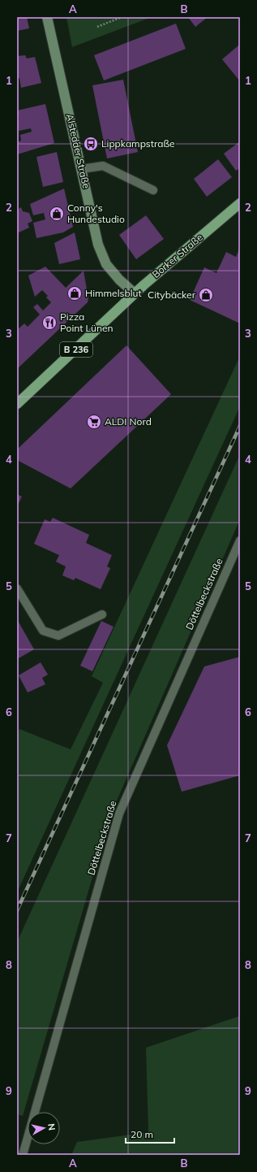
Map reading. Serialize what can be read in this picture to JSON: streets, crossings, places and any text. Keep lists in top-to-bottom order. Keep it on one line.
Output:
{"streets":{"main road":["Borker Straße","B 236"],"street":["Alstedder Straße"],"lane":["Döttelbeckstraße"]},"crossings":[["Alstedder Straße","Borker Straße"]],"places":{"bus stop":["Lippkampstraße"],"shop":["Conny's Hundestudio","Himmelsblut","Citybäcker"],"restaurant":["Pizza Point Lünen"],"supermarket":["ALDI Nord"]},"scale_bar":"20 m","north":"right","grid":{"columns":["A","B"],"rows":["1","2","3","4","5","6","7","8","9"]}}
